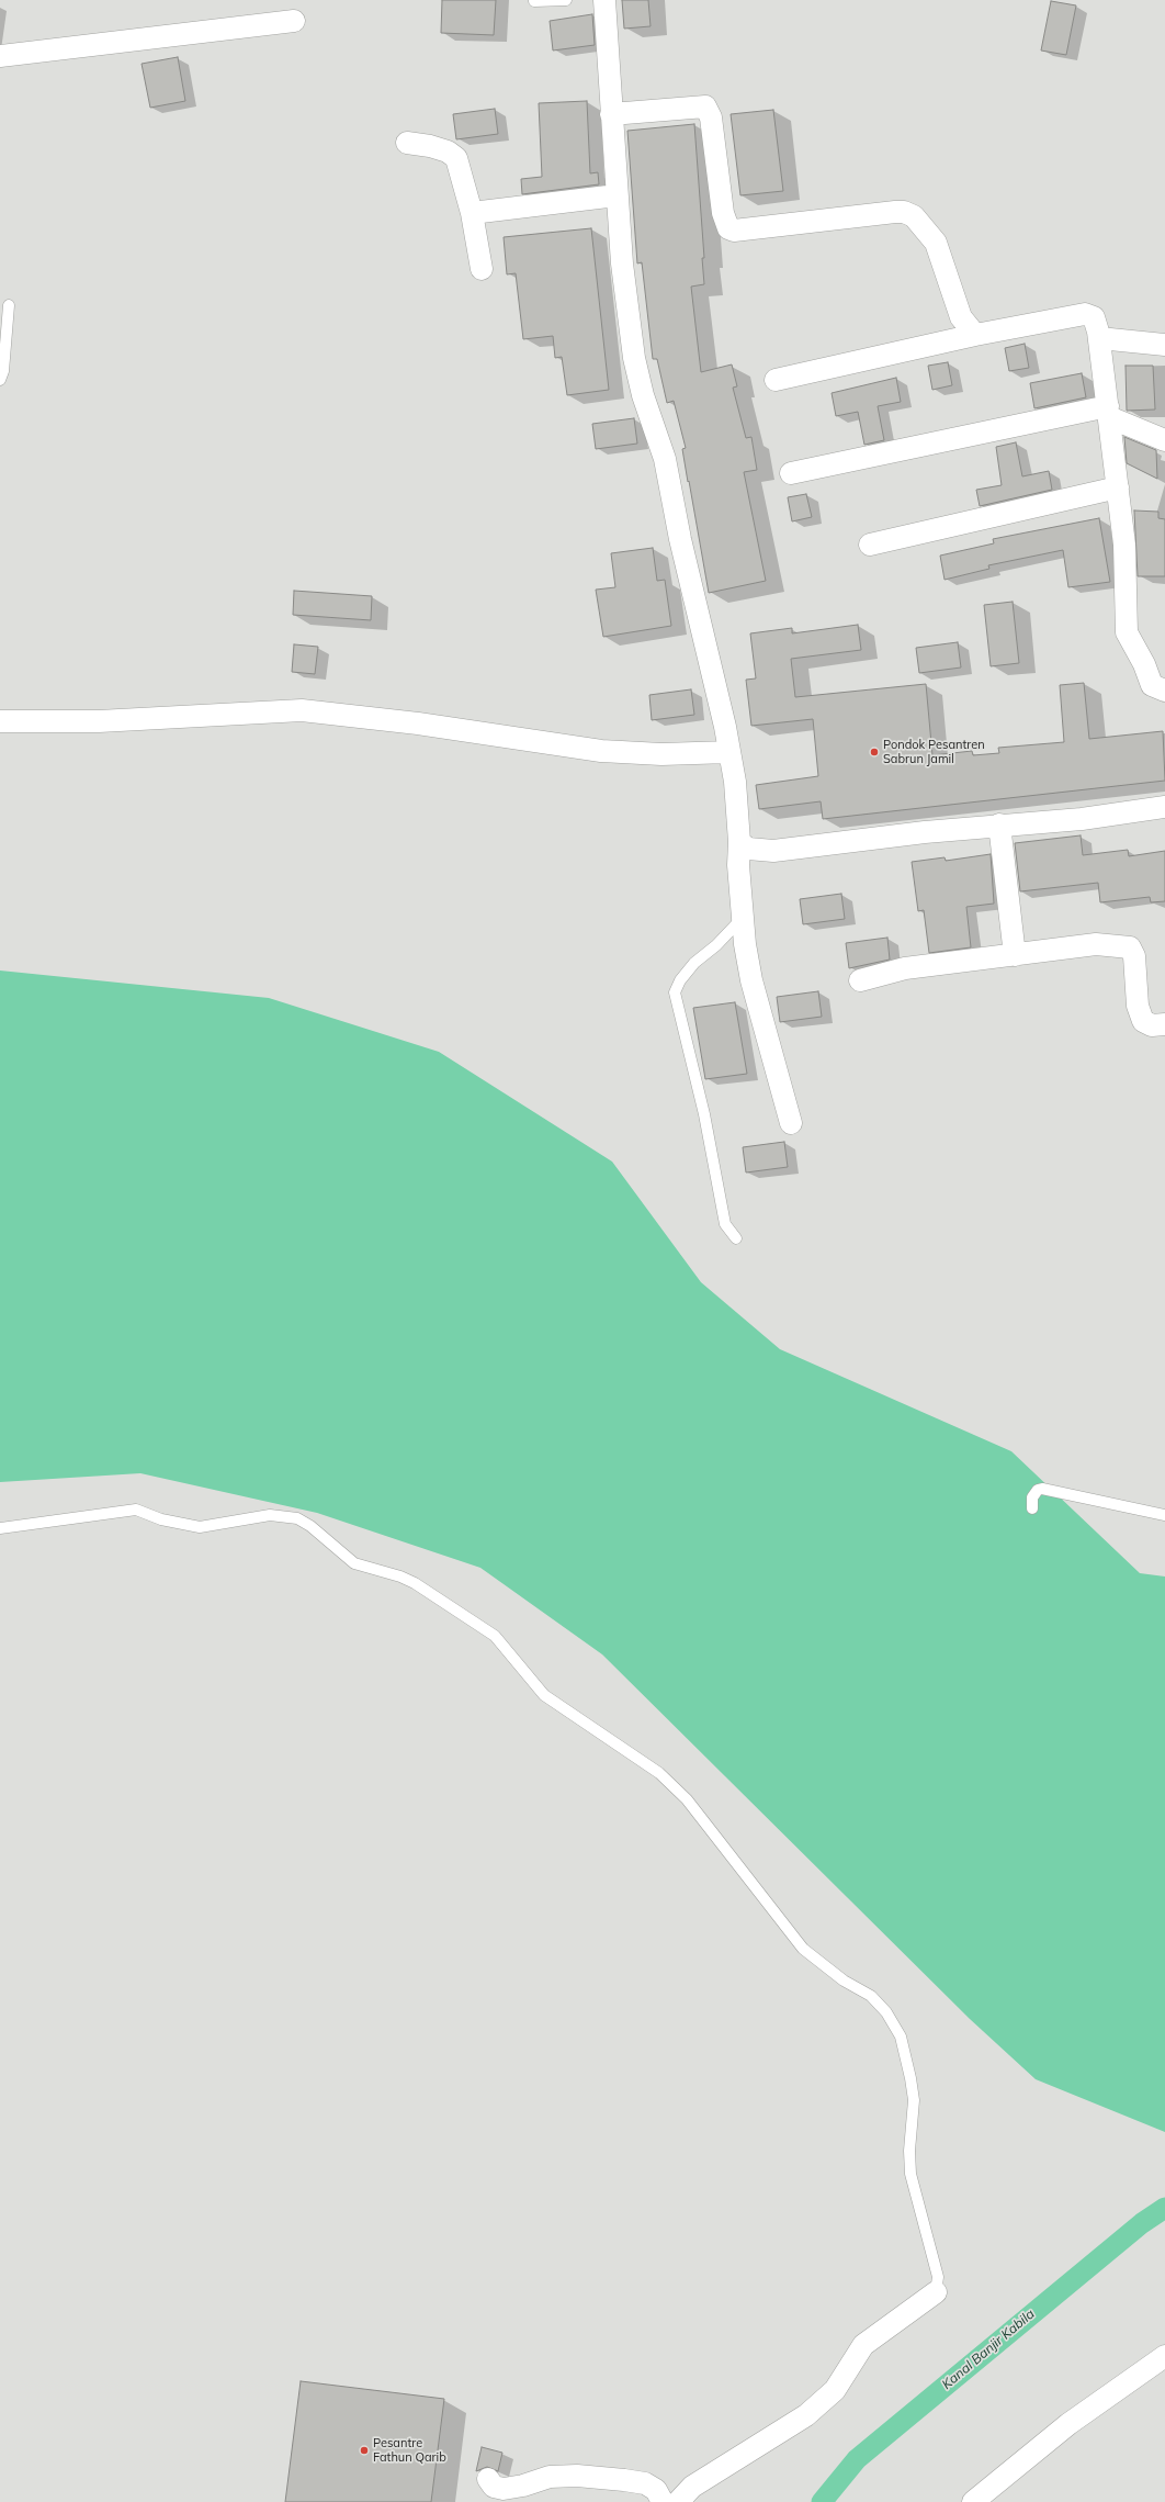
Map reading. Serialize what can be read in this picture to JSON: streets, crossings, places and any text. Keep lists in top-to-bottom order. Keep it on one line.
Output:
{"water":["Kanal Banjir Kabila"],"places":["Pondok Pesantren Sabrun Jamil","Pesantre Fathun Qarib"]}
